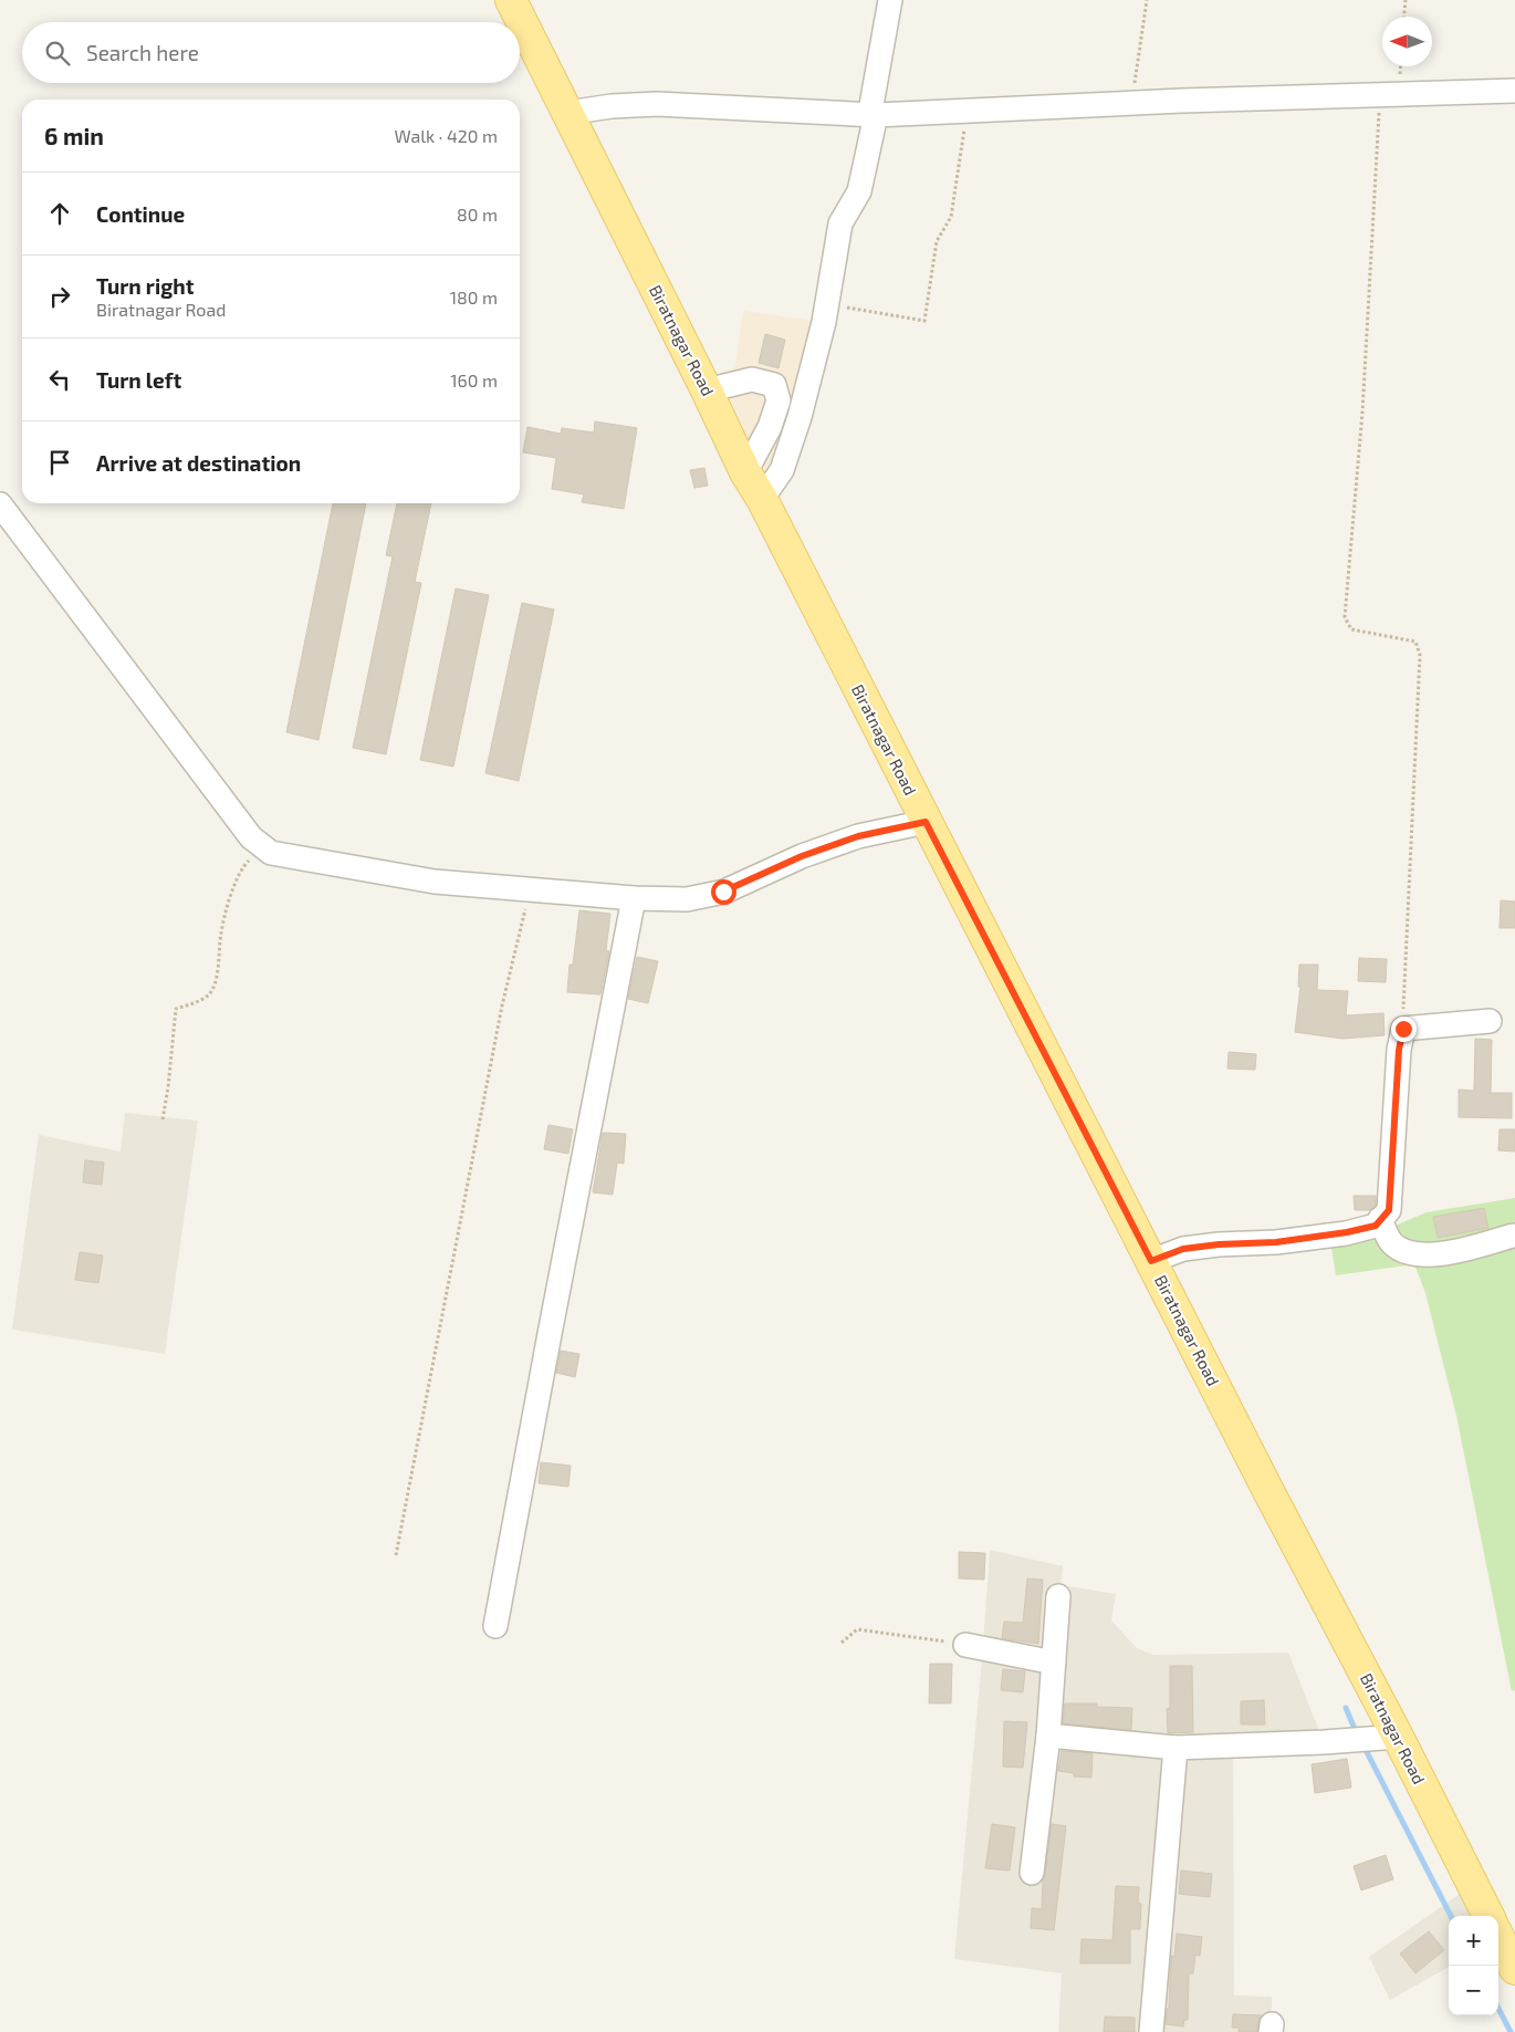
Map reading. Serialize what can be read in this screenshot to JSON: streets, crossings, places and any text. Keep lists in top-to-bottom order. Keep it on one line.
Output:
{"streets":{"main road":["Biratnagar Road"]},"north":"left","page":{"search":"Search here","heading":["6 min","Walk · 420 m"],"list":[["Continue","80 m"],["Turn right","Biratnagar Road","180 m"],["Turn left","160 m"],"Arrive at destination"],"map_buttons":["+","−"]}}
